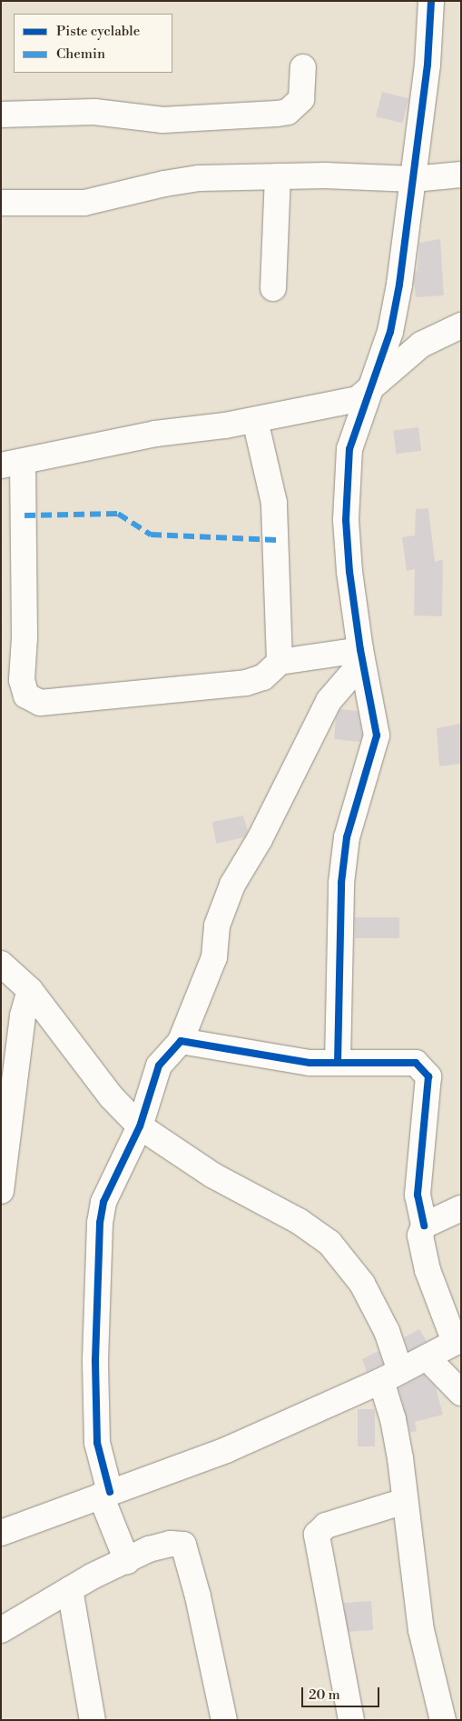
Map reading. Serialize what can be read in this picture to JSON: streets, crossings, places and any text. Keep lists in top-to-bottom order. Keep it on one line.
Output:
{"legend":["Piste cyclable","Chemin"],"scale_bar":"20 m"}
